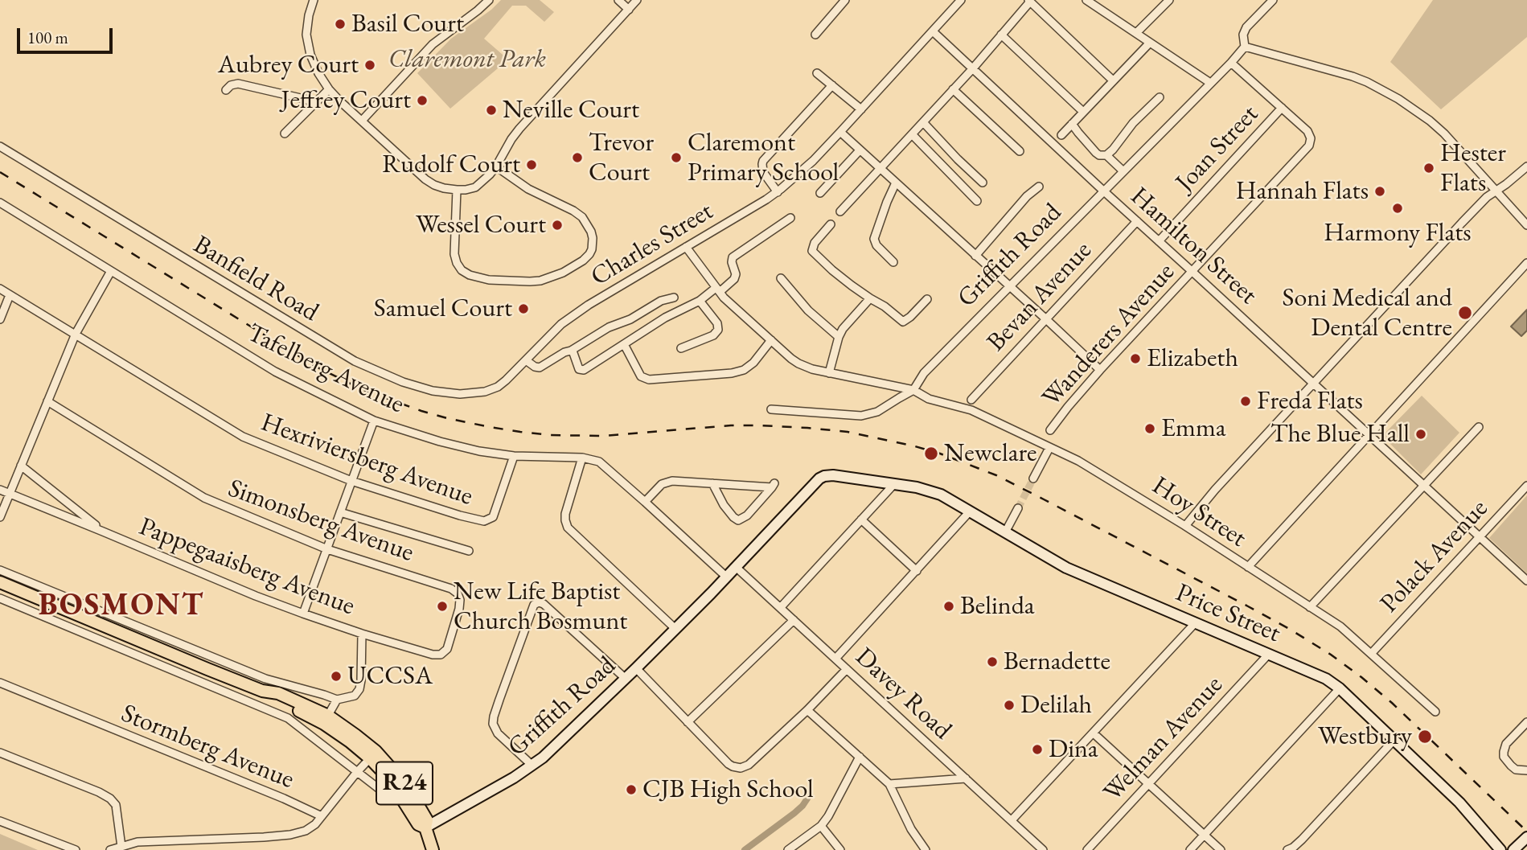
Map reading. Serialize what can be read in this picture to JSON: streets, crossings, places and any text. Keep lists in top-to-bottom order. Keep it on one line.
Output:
{"streets":{"main road":["R24"],"street":["Joan Street","Charles Street","Hamilton Street","Griffith Road","Banfield Road","Bevan Avenue","Wanderers Avenue","Tafelberg Avenue","Hexriviersberg Avenue","Hoy Street","Simonsberg Avenue","Polack Avenue","Pappegaaisberg Avenue","Price Street","Davey Road","Welman Avenue","Stormberg Avenue"]},"crossings":[["Joan Street","Hamilton Street"],["Joan Street","Wanderers Avenue"],["Charles Street","Hamilton Street"],["Charles Street","Banfield Road"],["Charles Street","Hoy Street"],["Hamilton Street","Griffith Road"],["Hamilton Street","Bevan Avenue"],["Hamilton Street","Wanderers Avenue"],["Hamilton Street","Polack Avenue"],["Griffith Road","Tafelberg Avenue"],["Griffith Road","Hoy Street"],["Griffith Road","Price Street"],["Griffith Road","Davey Road"],["Griffith Road","R24"],["Tafelberg Avenue","Hexriviersberg Avenue"],["Hoy Street","Polack Avenue"],["Simonsberg Avenue","Pappegaaisberg Avenue"],["Price Street","Welman Avenue"]],"districts":["BOSMONT"],"parks":["Claremont Park"],"places":["Basil Court","Aubrey Court","Jeffrey Court","Neville Court","Trevor Court","Claremont Primary School","Rudolf Court","Hester Flats","Hannah Flats","Harmony Flats","Wessel Court","Samuel Court","Soni Medical and Dental Centre","Elizabeth","Freda Flats","Emma","The Blue Hall","Newclare","New Life Baptist Church Bosmunt","Belinda","Bernadette","UCCSA","Delilah","Westbury","Dina","CJB High School"],"scale_bar":"100 m"}
